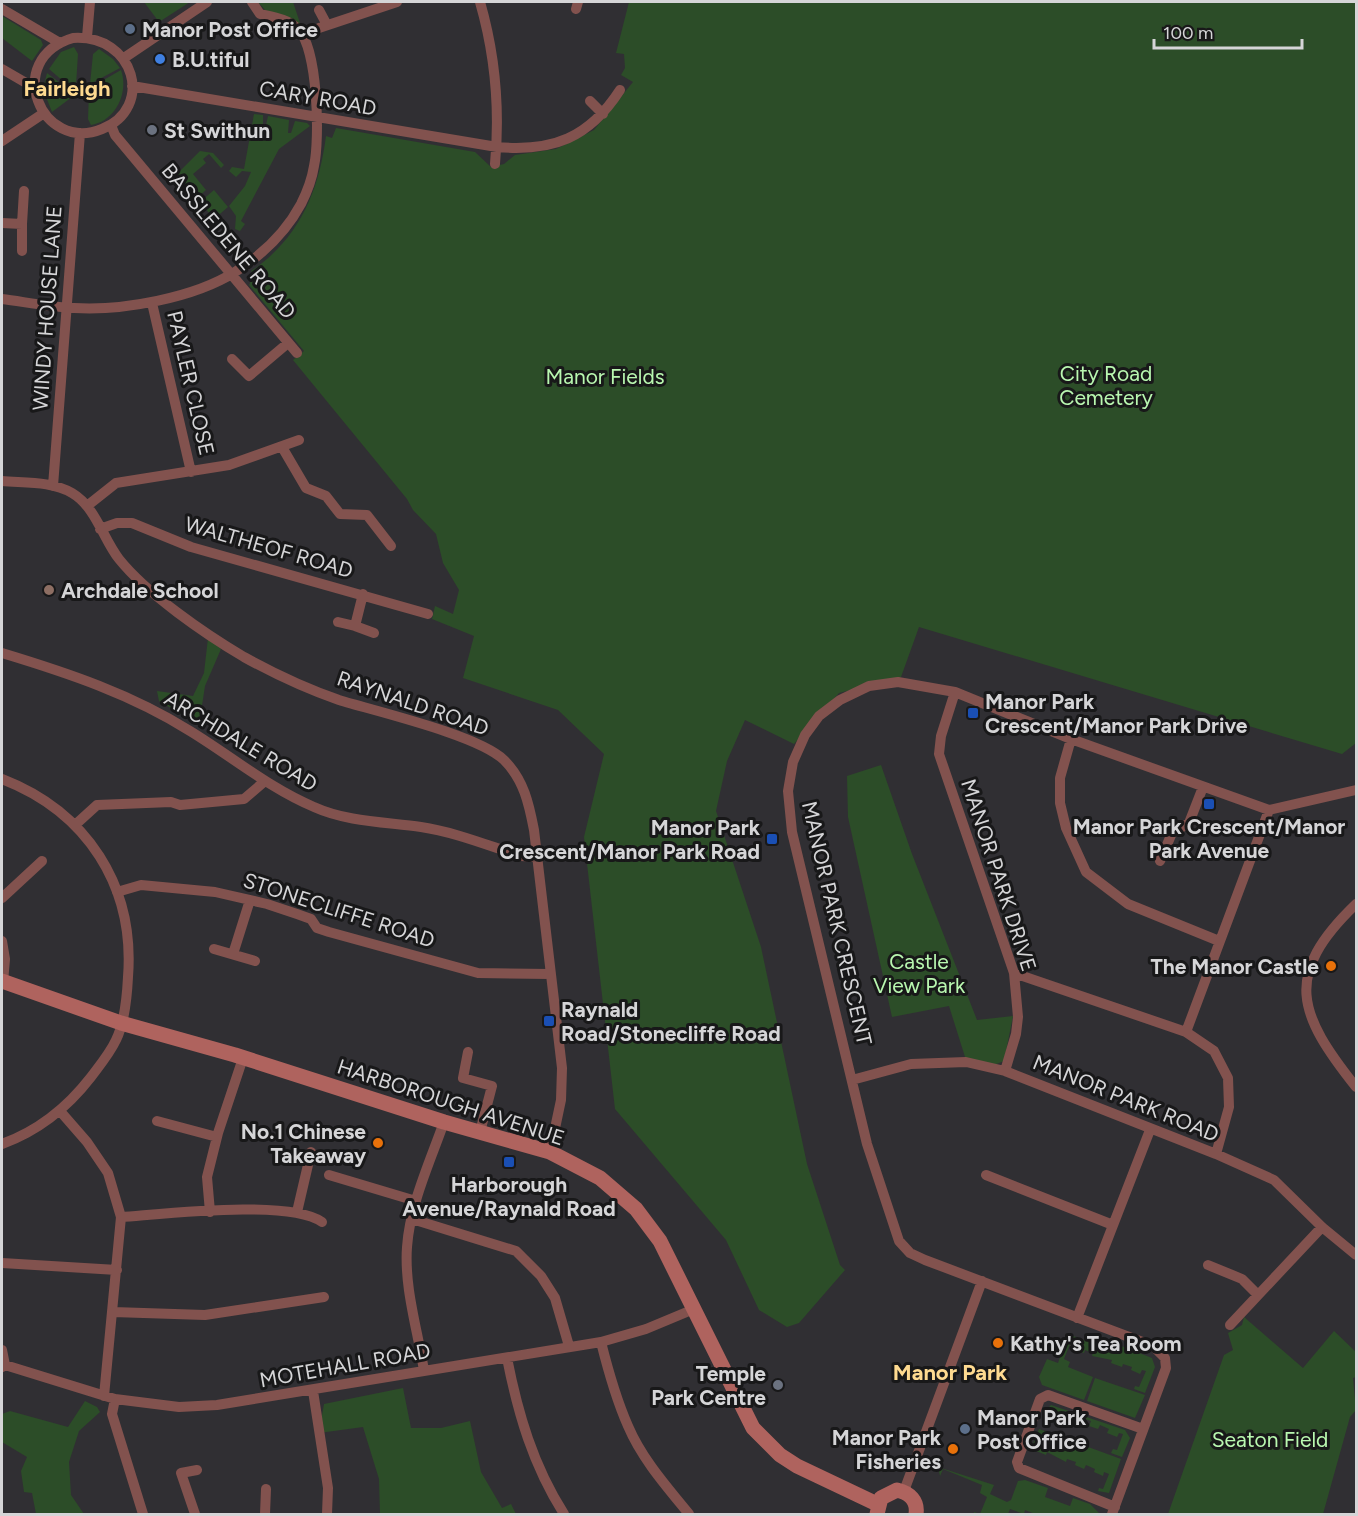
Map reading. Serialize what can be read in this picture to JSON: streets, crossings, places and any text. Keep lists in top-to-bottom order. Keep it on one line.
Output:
{"streets":{"street":["CARY ROAD","BASSLEDENE ROAD","WINDY HOUSE LANE","PAYLER CLOSE","WALTHEOF ROAD","RAYNALD ROAD","ARCHDALE ROAD","MANOR PARK DRIVE","STONECLIFFE ROAD","MANOR PARK CRESCENT","MANOR PARK ROAD","HARBOROUGH AVENUE","MOTEHALL ROAD"]},"crossings":[["CARY ROAD","BASSLEDENE ROAD"],["CARY ROAD","WINDY HOUSE LANE"],["BASSLEDENE ROAD","WINDY HOUSE LANE"],["WINDY HOUSE LANE","RAYNALD ROAD"],["WALTHEOF ROAD","RAYNALD ROAD"],["RAYNALD ROAD","ARCHDALE ROAD"],["RAYNALD ROAD","STONECLIFFE ROAD"],["RAYNALD ROAD","HARBOROUGH AVENUE"],["MANOR PARK DRIVE","MANOR PARK CRESCENT"],["MANOR PARK DRIVE","MANOR PARK ROAD"],["MANOR PARK CRESCENT","MANOR PARK ROAD"],["HARBOROUGH AVENUE","MOTEHALL ROAD"]],"districts":["Fairleigh","Manor Park"],"parks":["City Road Cemetery","Manor Fields","Castle View Park","Seaton Field"],"places":{"other":["Manor Post Office","B.U.tiful","St Swithun","Archdale School","The Manor Castle","No.1 Chinese Takeaway","Kathy's Tea Room","Temple Park Centre","Manor Park Post Office","Manor Park Fisheries"],"transit":["Manor Park Crescent/Manor Park Drive","Manor Park Crescent/Manor Park Avenue","Manor Park Crescent/Manor Park Road","Raynald Road/Stonecliffe Road","Harborough Avenue/Raynald Road"]},"scale_bar":"100 m"}
